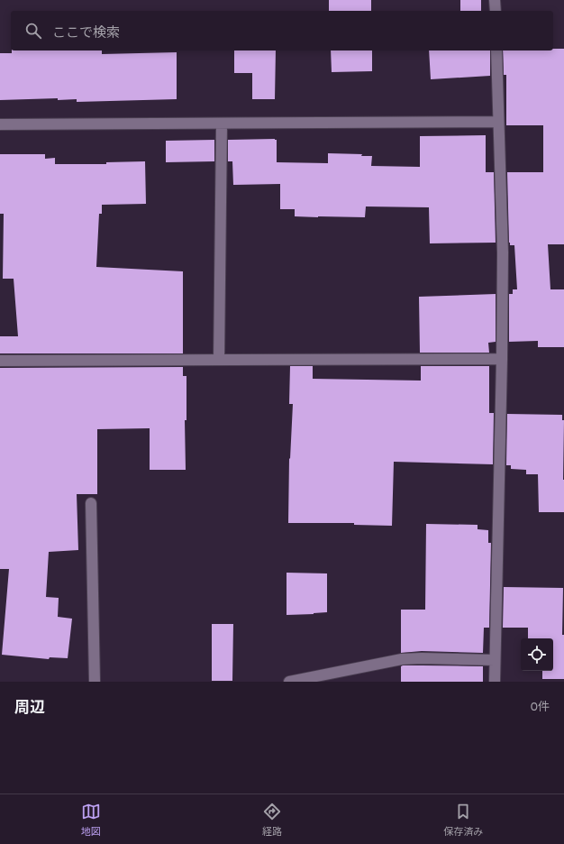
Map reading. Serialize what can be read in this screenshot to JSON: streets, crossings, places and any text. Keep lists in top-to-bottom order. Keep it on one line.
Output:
{"page":{"search":"ここで検索","heading":["周辺","0件"],"nav":["地図","経路","保存済み"]}}
